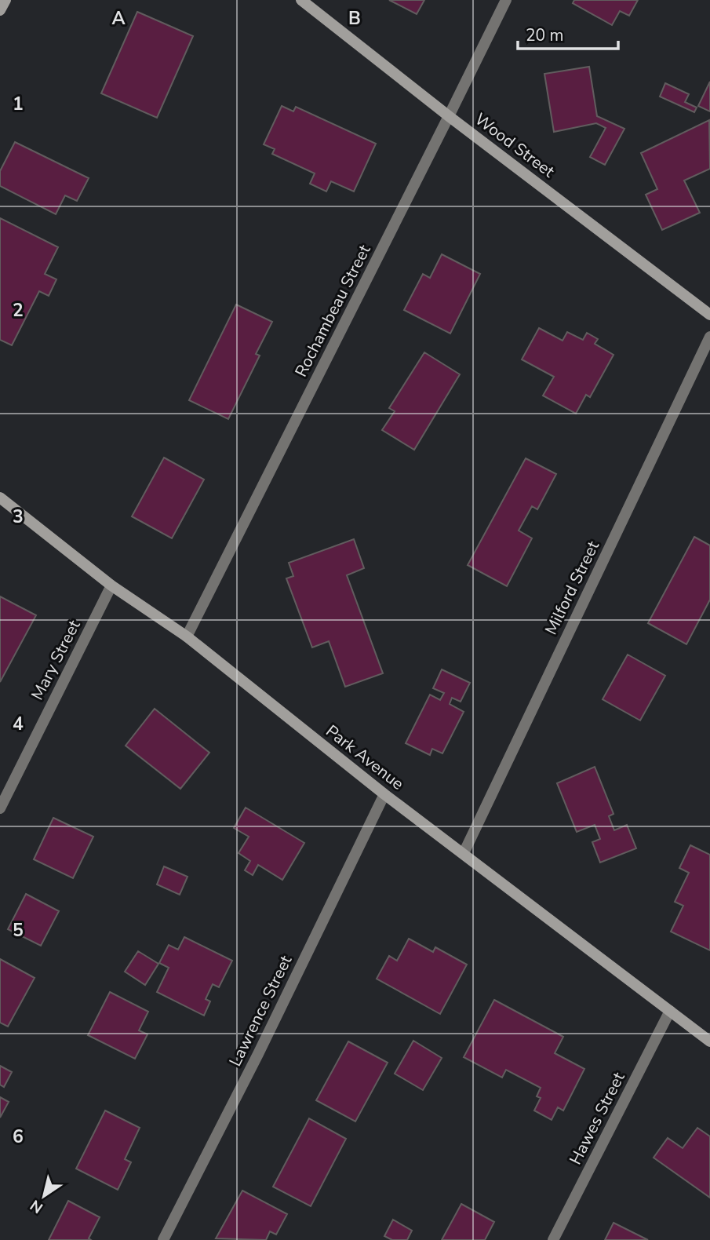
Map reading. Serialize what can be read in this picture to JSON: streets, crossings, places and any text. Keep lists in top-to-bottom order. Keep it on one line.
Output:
{"streets":{"street":["Wood Street","Rochambeau Street","Milford Street","Mary Street","Park Avenue","Lawrence Street","Hawes Street"]},"crossings":[["Wood Street","Rochambeau Street"],["Rochambeau Street","Park Avenue"],["Milford Street","Park Avenue"],["Mary Street","Park Avenue"],["Park Avenue","Lawrence Street"],["Park Avenue","Hawes Street"]],"scale_bar":"20 m","north":"bottom left","grid":{"columns":["A","B"],"rows":["1","2","3","4","5","6"]}}
